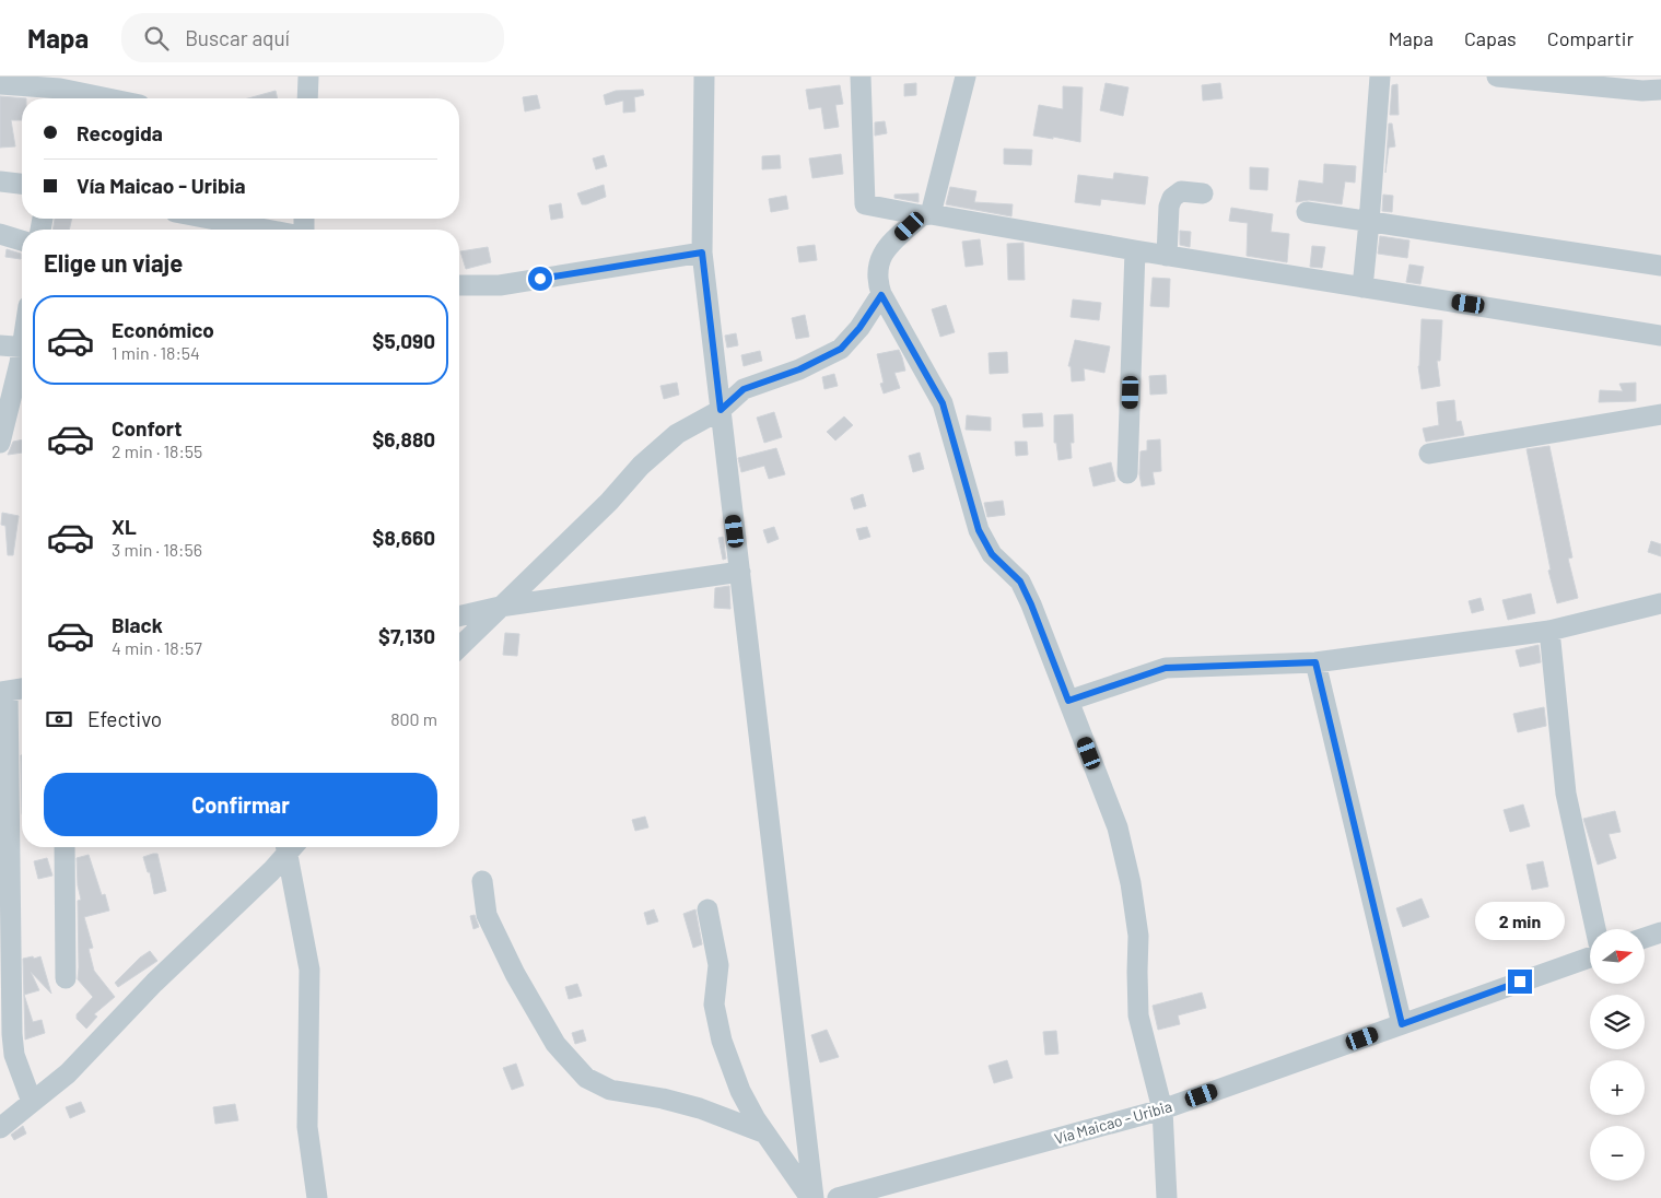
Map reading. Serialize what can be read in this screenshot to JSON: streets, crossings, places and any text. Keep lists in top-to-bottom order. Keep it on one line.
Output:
{"streets":{"street":["Vía Maicao - Uribia"]},"north":"right","page":{"header":"Mapa","search":"Buscar aquí","nav":["Mapa","Capas","Compartir"],"banner":["Recogida","Vía Maicao - Uribia"],"heading":"Elige un viaje","list":[{"name":"Económico","note":"1 min · 18:54","value":"$5,090"},{"name":"Confort","note":"2 min · 18:55","value":"$6,880"},{"name":"XL","note":"3 min · 18:56","value":"$8,660"},{"name":"Black","note":"4 min · 18:57","value":"$7,130"}],"pay":["Efectivo","800 m"],"buttons":"Confirmar","bubble":"2 min","map_buttons":["+","−"]}}
